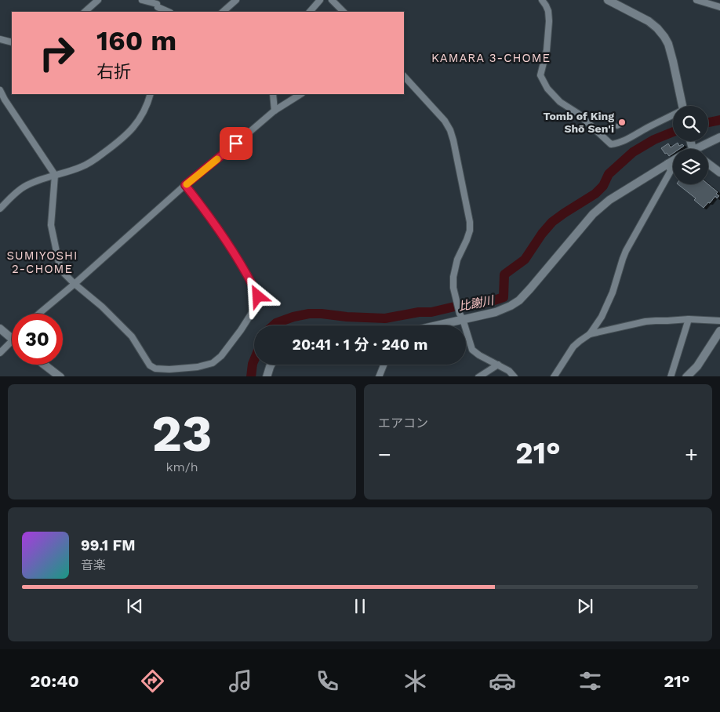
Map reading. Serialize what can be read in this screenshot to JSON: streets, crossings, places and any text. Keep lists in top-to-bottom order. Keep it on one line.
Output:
{"districts":["KAMARA 3-CHOME","SUMIYOSHI 2-CHOME"],"water":["比謝川"],"places":["Tomb of King Shō Sen'i"],"page":{"turn":["160 m","右折"],"limit":"30","trip":"20:41 · 1 分 · 240 m","tile":[["23","km/h"],"エアコン"],"heat":["−","21°","+"],"song":["99.1 FM","音楽"],"tabs":["20:40","21°"]}}
